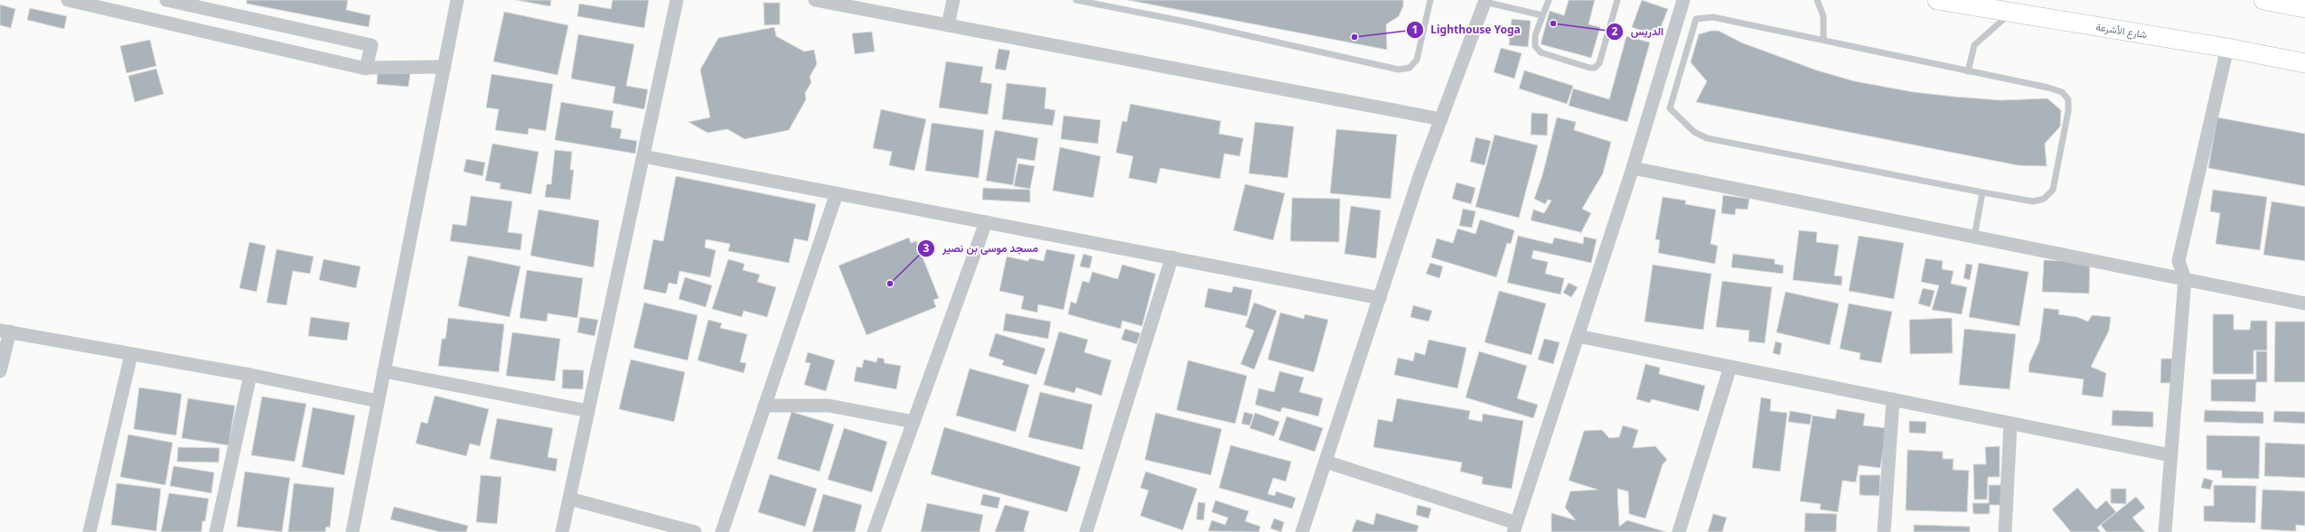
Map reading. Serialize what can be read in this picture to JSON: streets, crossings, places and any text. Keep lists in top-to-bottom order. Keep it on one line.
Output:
{"streets":{"street":["شارع الأشرعة"]},"places":["الدريس","Lighthouse Yoga","مسجد موسى بن نصير"]}
